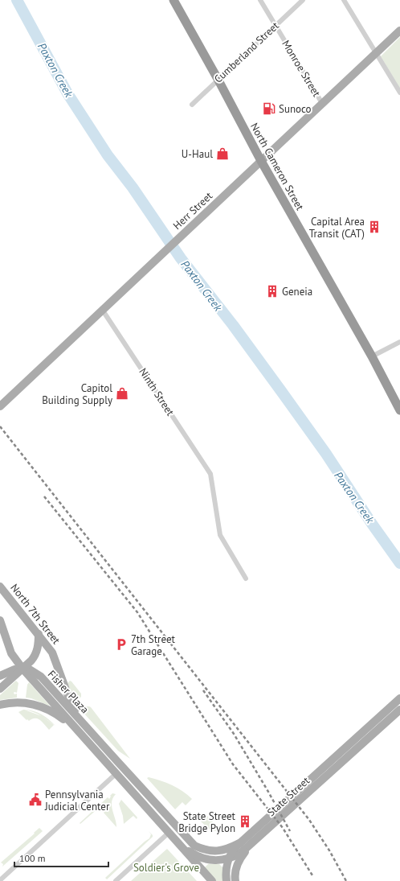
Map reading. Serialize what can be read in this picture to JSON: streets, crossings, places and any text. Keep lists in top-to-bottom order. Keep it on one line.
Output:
{"streets":{"highway":["North Cameron Street"],"main road":["Herr Street","North 7th Street","Fisher Plaza","State Street"],"street":["Cumberland Street","Monroe Street","Ninth Street"]},"crossings":[["Cumberland Street","Monroe Street"],["Cumberland Street","North Cameron Street"],["Monroe Street","Herr Street"],["North Cameron Street","Herr Street"],["Herr Street","Ninth Street"],["North 7th Street","Fisher Plaza"],["Fisher Plaza","State Street"]],"water":["Paxton Creek"],"parks":["Soldier's Grove"],"places":{"fuel station":["Sunoco"],"shop":["U-Haul","Capitol Building Supply"],"building":["Capital Area Transit (CAT)","Geneia","State Street Bridge Pylon"],"parking":["7th Street Garage"],"public building":["Pennsylvania Judicial Center"]},"scale_bar":"100 m"}
